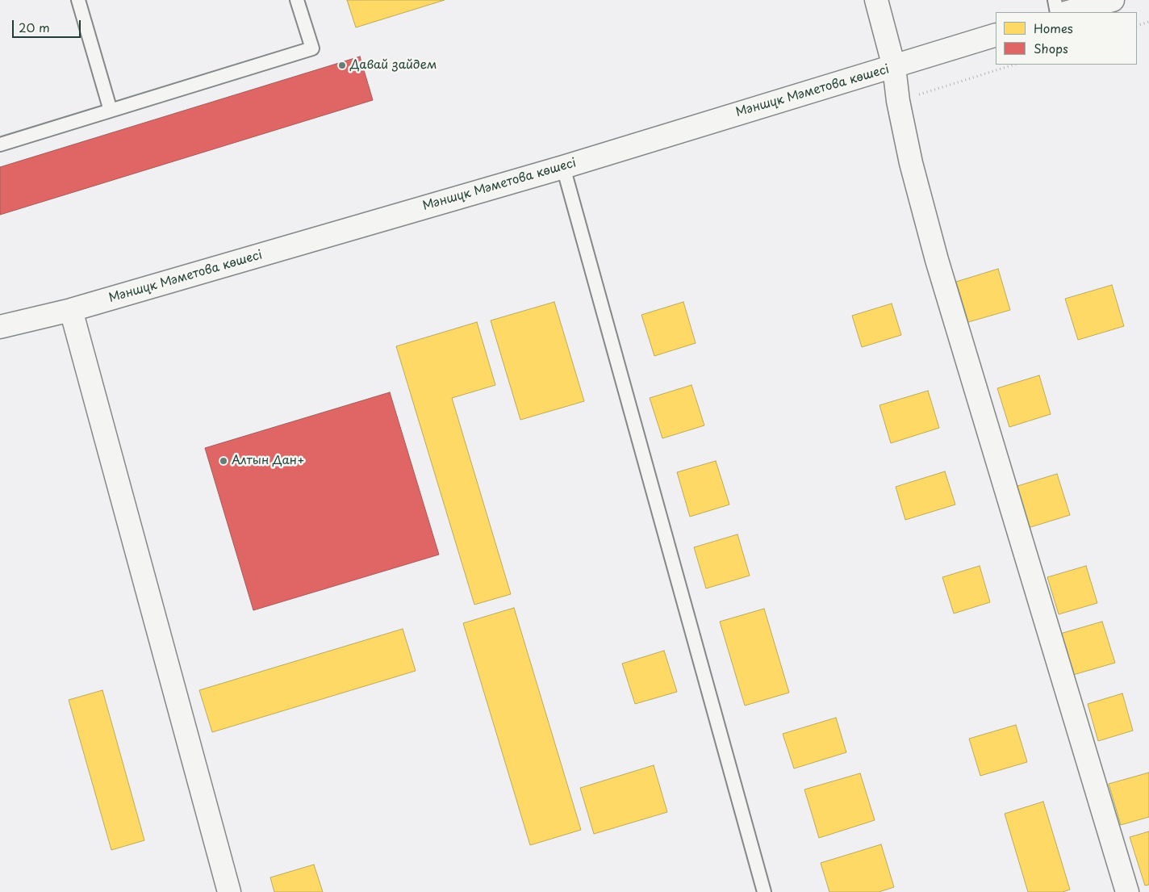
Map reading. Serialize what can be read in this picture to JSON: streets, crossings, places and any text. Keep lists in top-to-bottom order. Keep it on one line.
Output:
{"streets":{"street":["Мәншүк Мәметова көшесі"]},"places":["Давай зайдем","Алтын Дан+"],"legend":["Homes","Shops"],"scale_bar":"20 m"}
